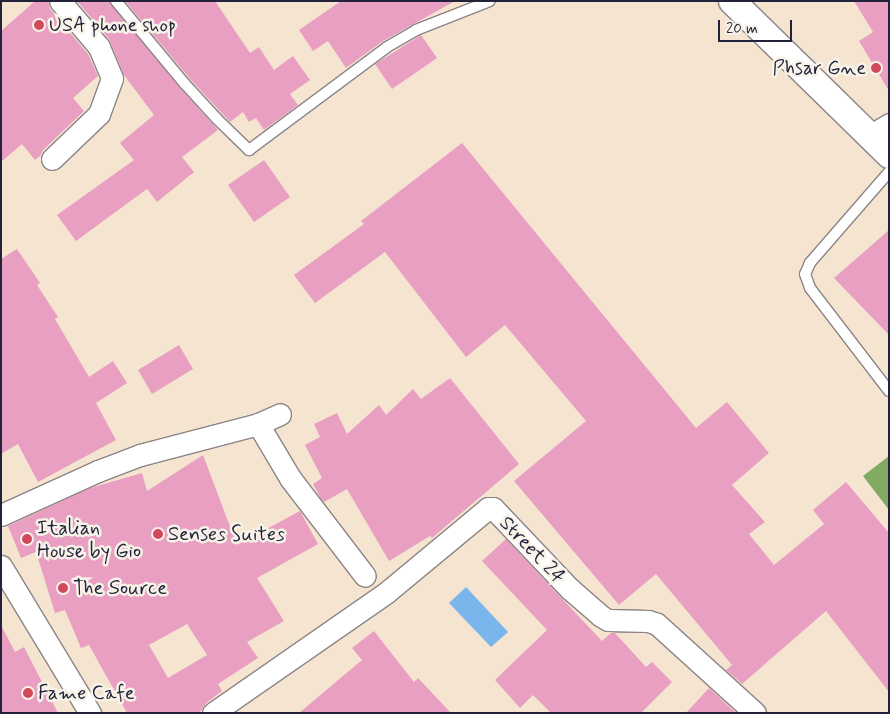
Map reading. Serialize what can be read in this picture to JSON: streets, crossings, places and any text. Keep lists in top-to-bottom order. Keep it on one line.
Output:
{"streets":{"street":["Street 24"]},"places":["USA phone shop","Phsar Gne","Senses Suites","Italian House by Gio","The Source","Fame Cafe"],"scale_bar":"20 m"}
